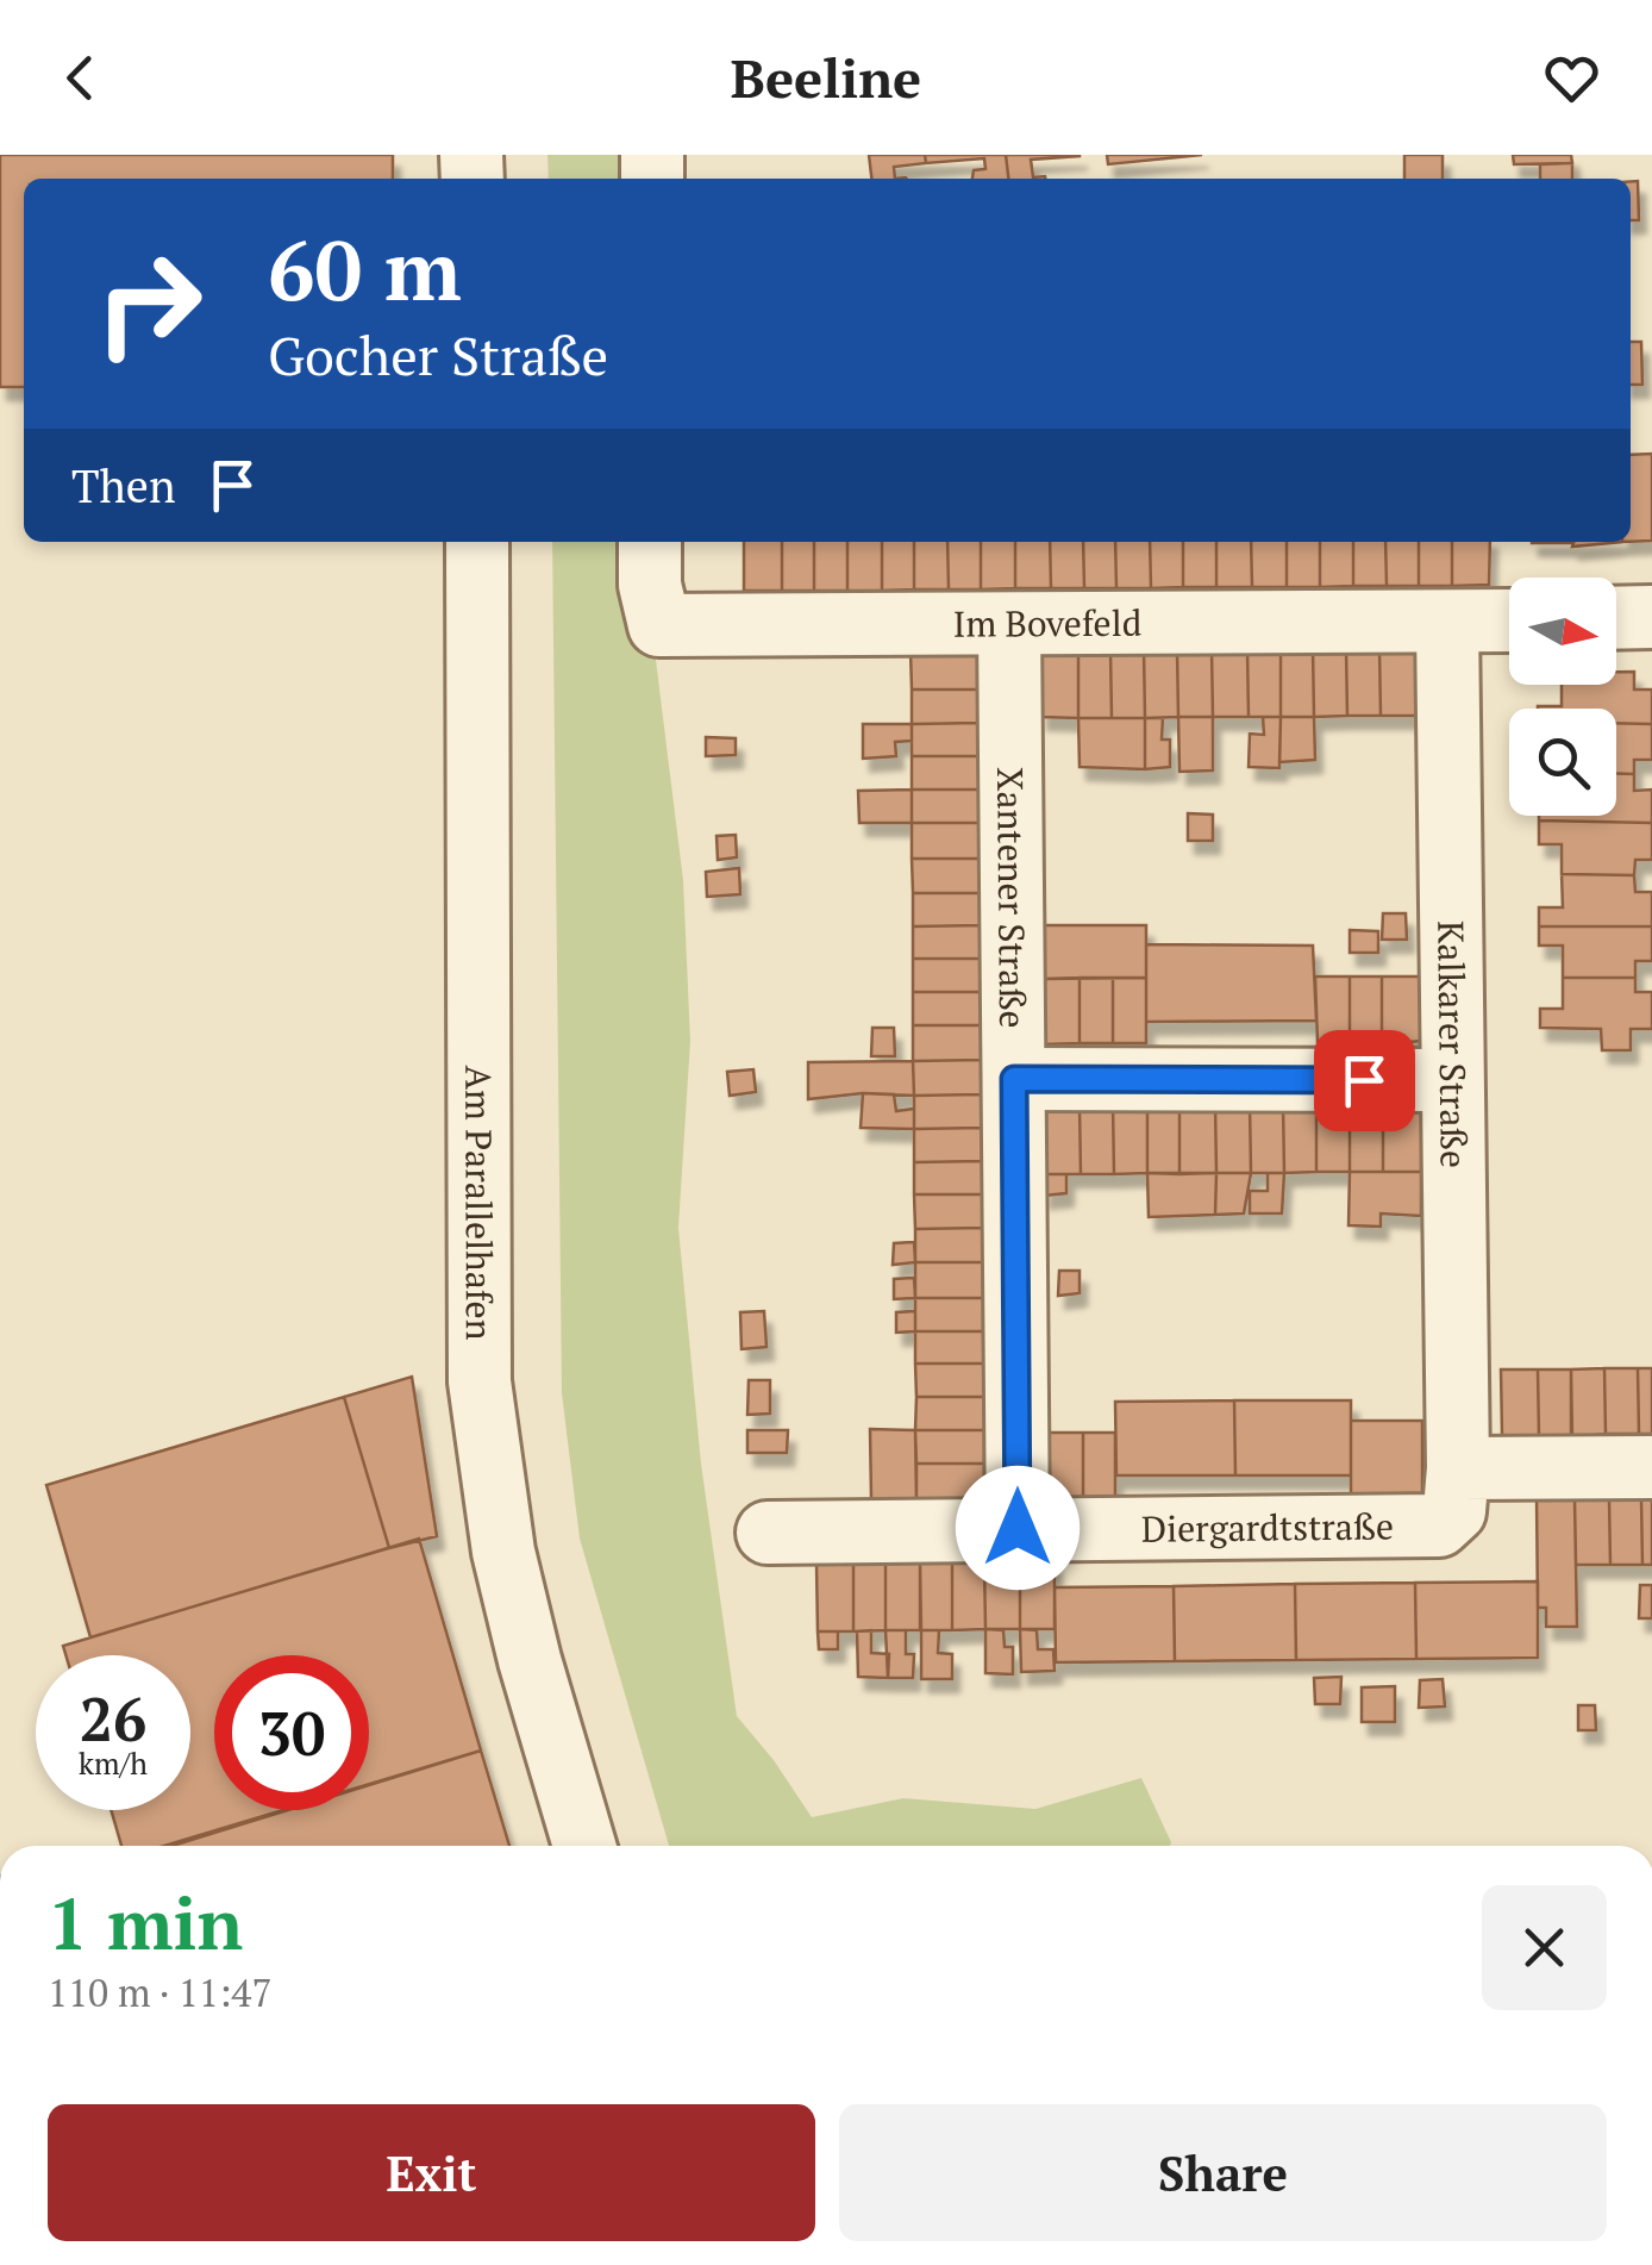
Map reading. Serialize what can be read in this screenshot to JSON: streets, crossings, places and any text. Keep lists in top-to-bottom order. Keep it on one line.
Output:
{"streets":{"street":["Im Bovefeld","Xantener Straße","Kalkarer Straße","Am Parallelhafen","Diergardtstraße"]},"crossings":[["Im Bovefeld","Xantener Straße"],["Im Bovefeld","Kalkarer Straße"],["Xantener Straße","Diergardtstraße"],["Kalkarer Straße","Diergardtstraße"]],"north":"right","page":{"header":"Beeline","turn":["60 m","Gocher Straße"],"then":"Then","speed":"26 km/h","limit":"30","heading":["1 min","110 m · 11:47"],"buttons":["Exit","Share"]}}
